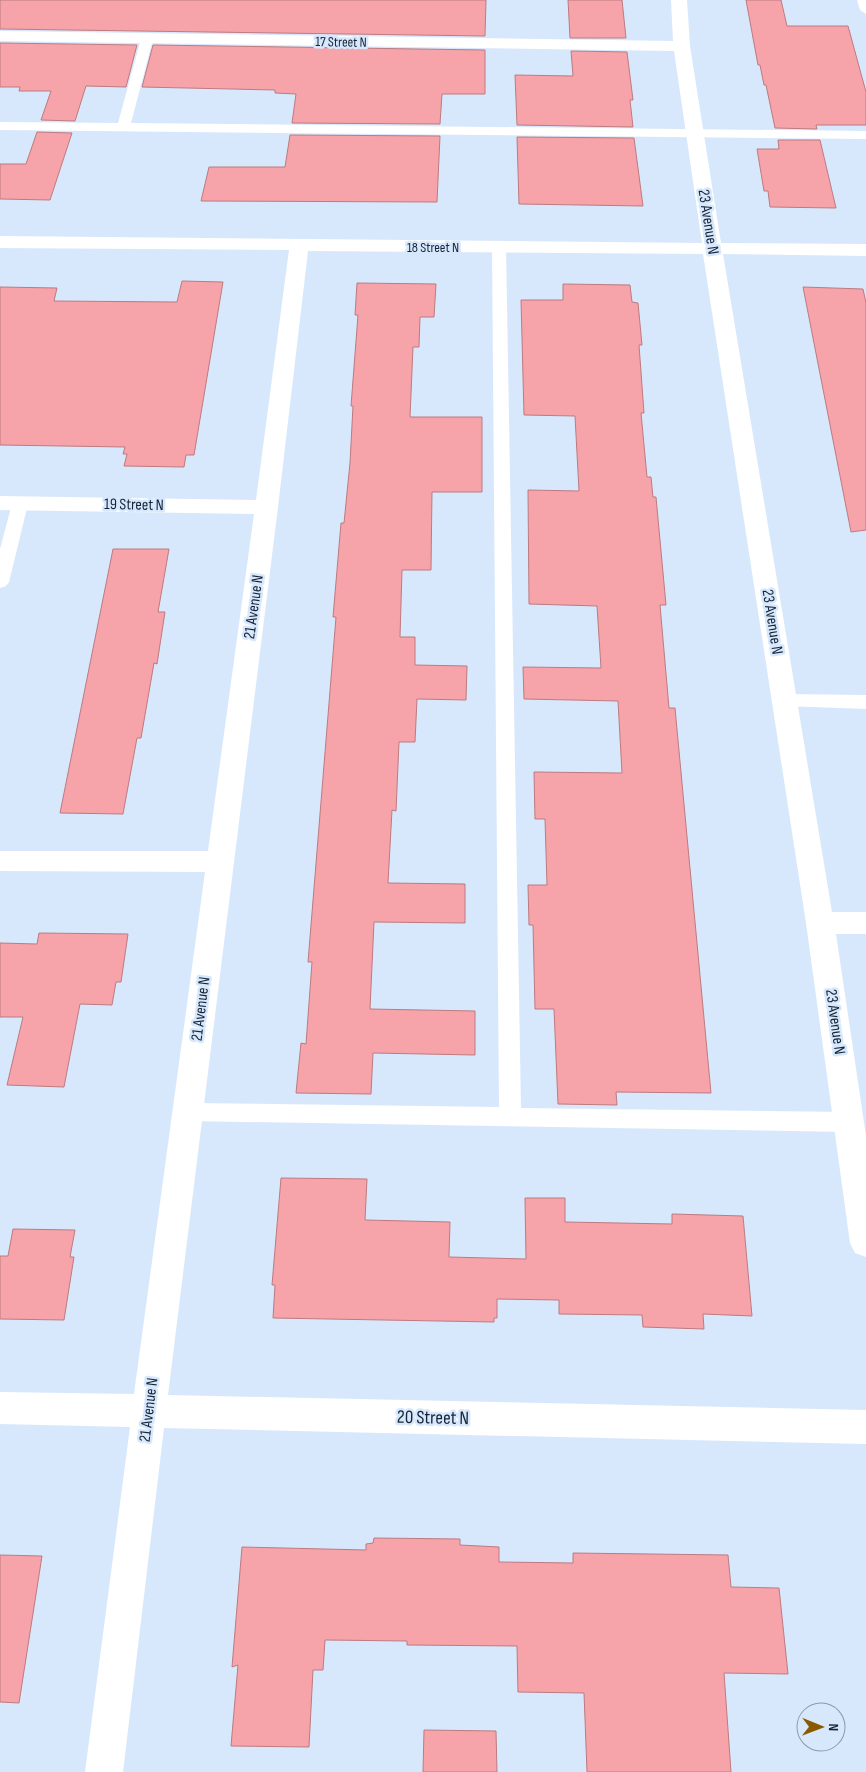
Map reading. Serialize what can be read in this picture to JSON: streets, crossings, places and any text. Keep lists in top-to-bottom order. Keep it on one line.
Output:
{"streets":{"street":["17 Street N","23 Avenue N","18 Street N","19 Street N","21 Avenue N","20 Street N"]},"crossings":[["17 Street N","23 Avenue N"],["23 Avenue N","18 Street N"],["18 Street N","21 Avenue N"],["19 Street N","21 Avenue N"],["21 Avenue N","20 Street N"]],"north":"right"}
